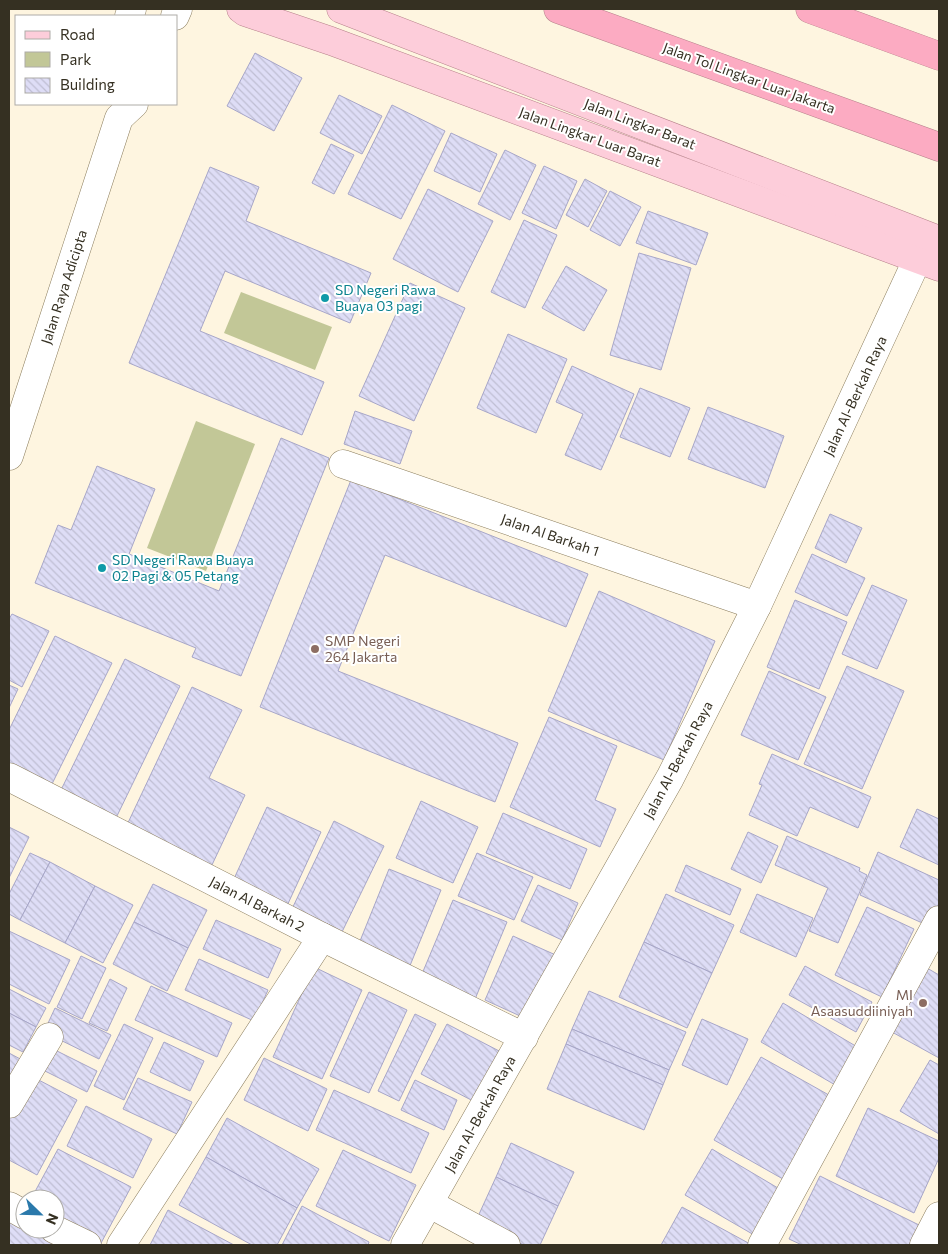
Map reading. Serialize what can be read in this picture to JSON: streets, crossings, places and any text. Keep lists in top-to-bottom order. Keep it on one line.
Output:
{"streets":{"highway":["Jalan Tol Lingkar Luar Jakarta"],"main road":["Jalan Lingkar Barat","Jalan Lingkar Luar Barat"],"street":["Jalan Raya Adicipta","Jalan Al-Berkah Raya","Jalan Al Barkah 1","Jalan Al Barkah 2"]},"crossings":[["Jalan Lingkar Luar Barat","Jalan Al-Berkah Raya"],["Jalan Al-Berkah Raya","Jalan Al Barkah 1"],["Jalan Al-Berkah Raya","Jalan Al Barkah 2"]],"places":["SD Negeri Rawa Buaya 03 pagi","SD Negeri Rawa Buaya 02 Pagi & 05 Petang","SMP Negeri 264 Jakarta","MI Asaasuddiiniyah"],"legend":["Road","Park","Building"],"north":"bottom right"}
